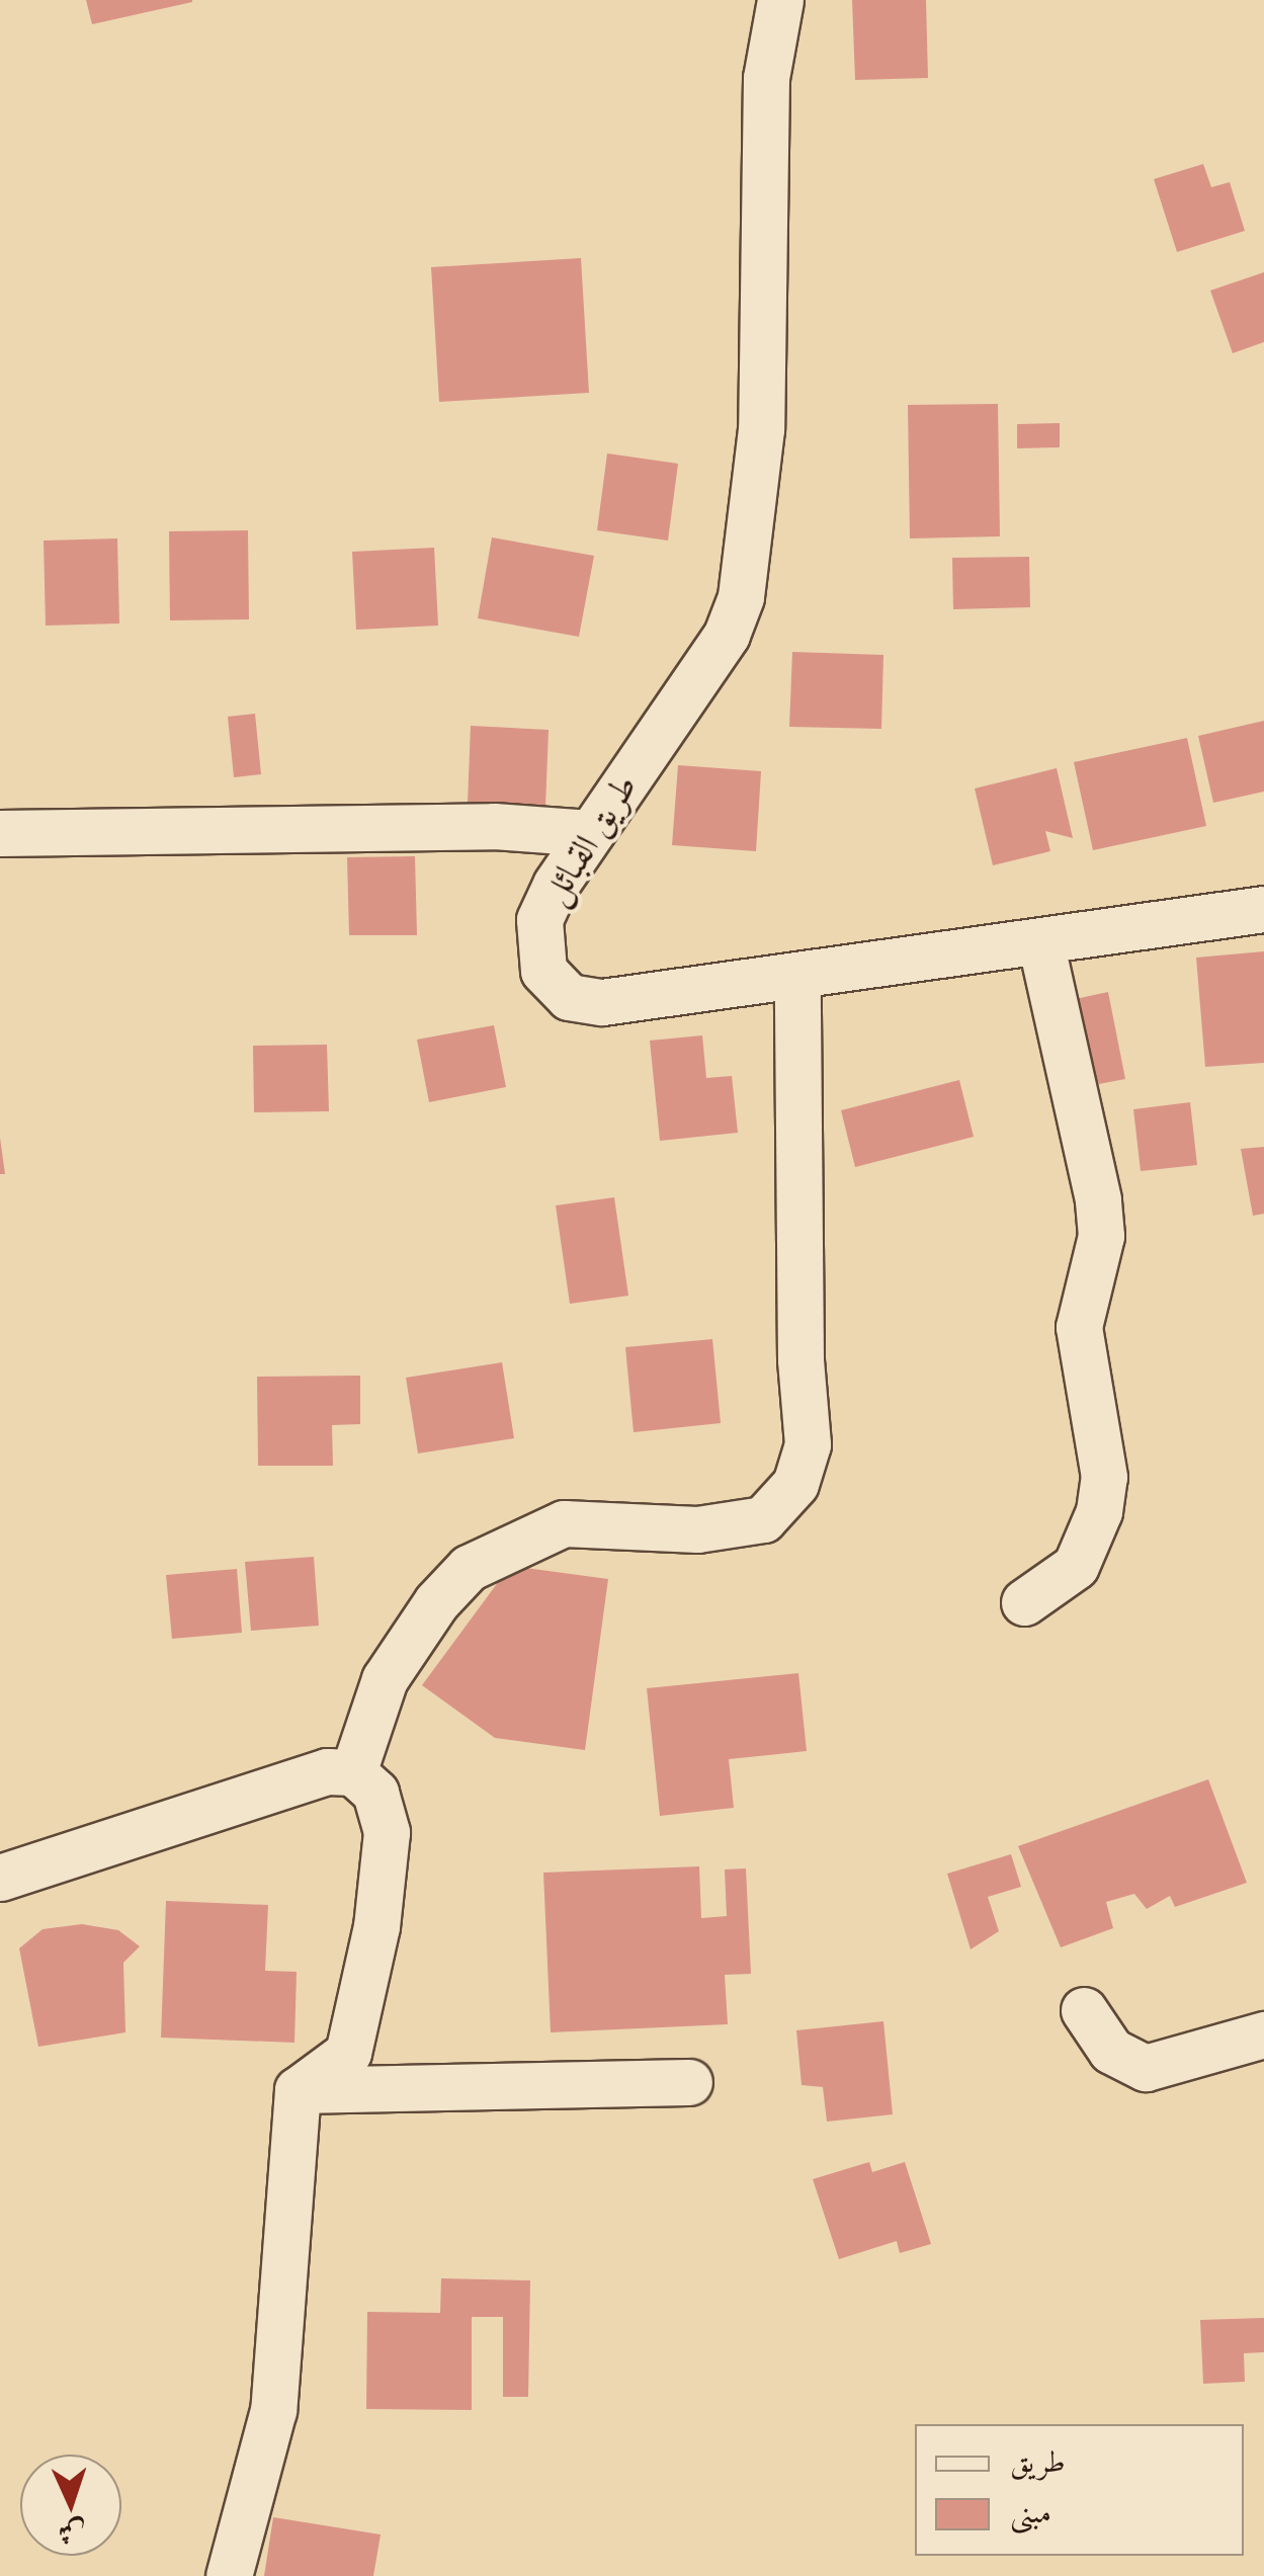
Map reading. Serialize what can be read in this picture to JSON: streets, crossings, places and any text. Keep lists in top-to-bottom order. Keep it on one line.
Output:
{"streets":{"street":["طريق القبائل"]},"legend":["طريق","مبنى"],"north":"bottom"}
